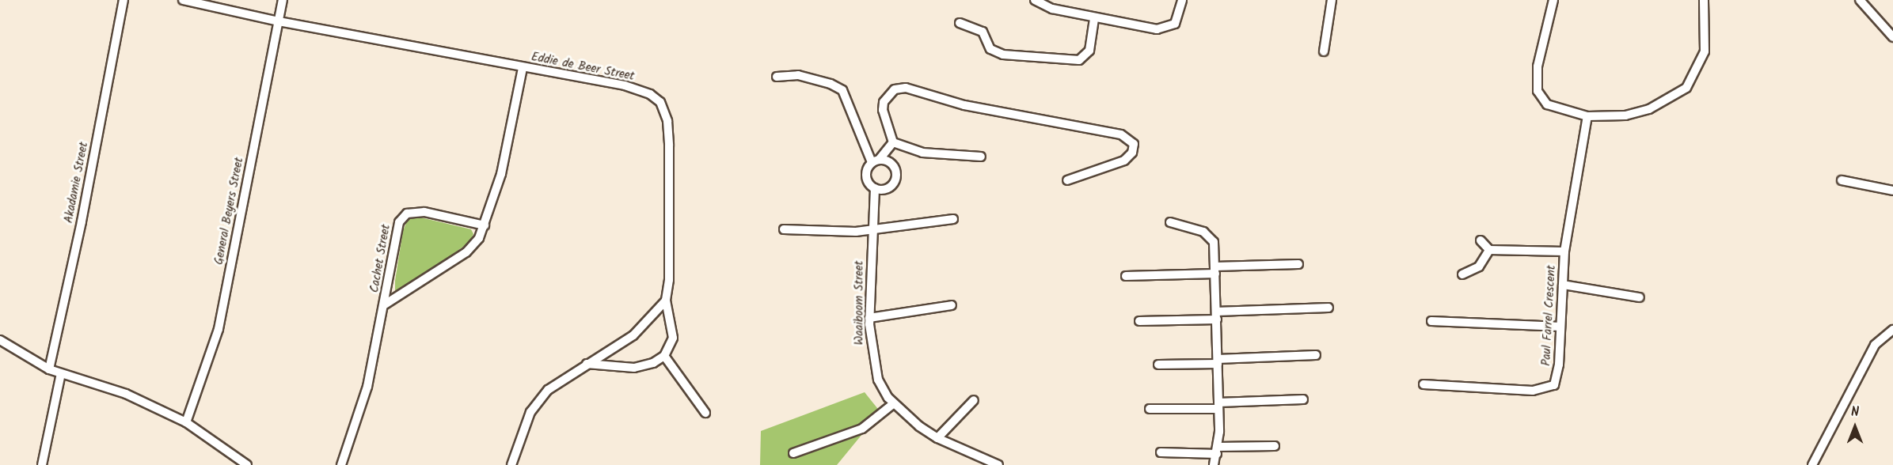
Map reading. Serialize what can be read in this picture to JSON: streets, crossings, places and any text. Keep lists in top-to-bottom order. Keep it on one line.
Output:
{"streets":{"street":["Eddie de Beer Street","Akadamie Street","General Beyers Street","Cachet Street","Waaiboom Street","Paul Farrel Crescent"]},"crossings":[["Eddie de Beer Street","General Beyers Street"],["Eddie de Beer Street","Cachet Street"]],"north":"top"}
